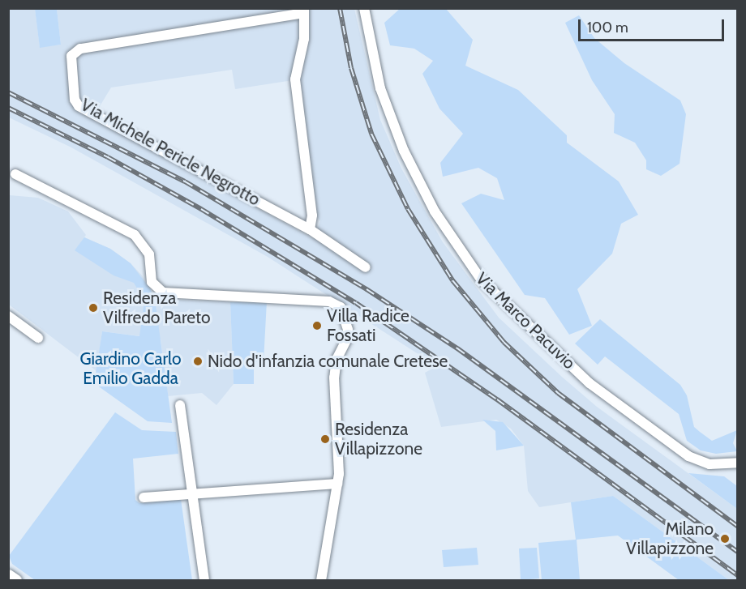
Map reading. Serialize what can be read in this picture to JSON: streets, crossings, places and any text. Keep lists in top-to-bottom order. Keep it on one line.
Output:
{"streets":{"street":["Via Michele Pericle Negrotto","Via Marco Pacuvio"]},"parks":["Giardino Carlo Emilio Gadda"],"places":["Residenza Vilfredo Pareto","Villa Radice Fossati","Nido d'infanzia comunale Cretese","Residenza Villapizzone","Milano Villapizzone"],"scale_bar":"100 m"}
